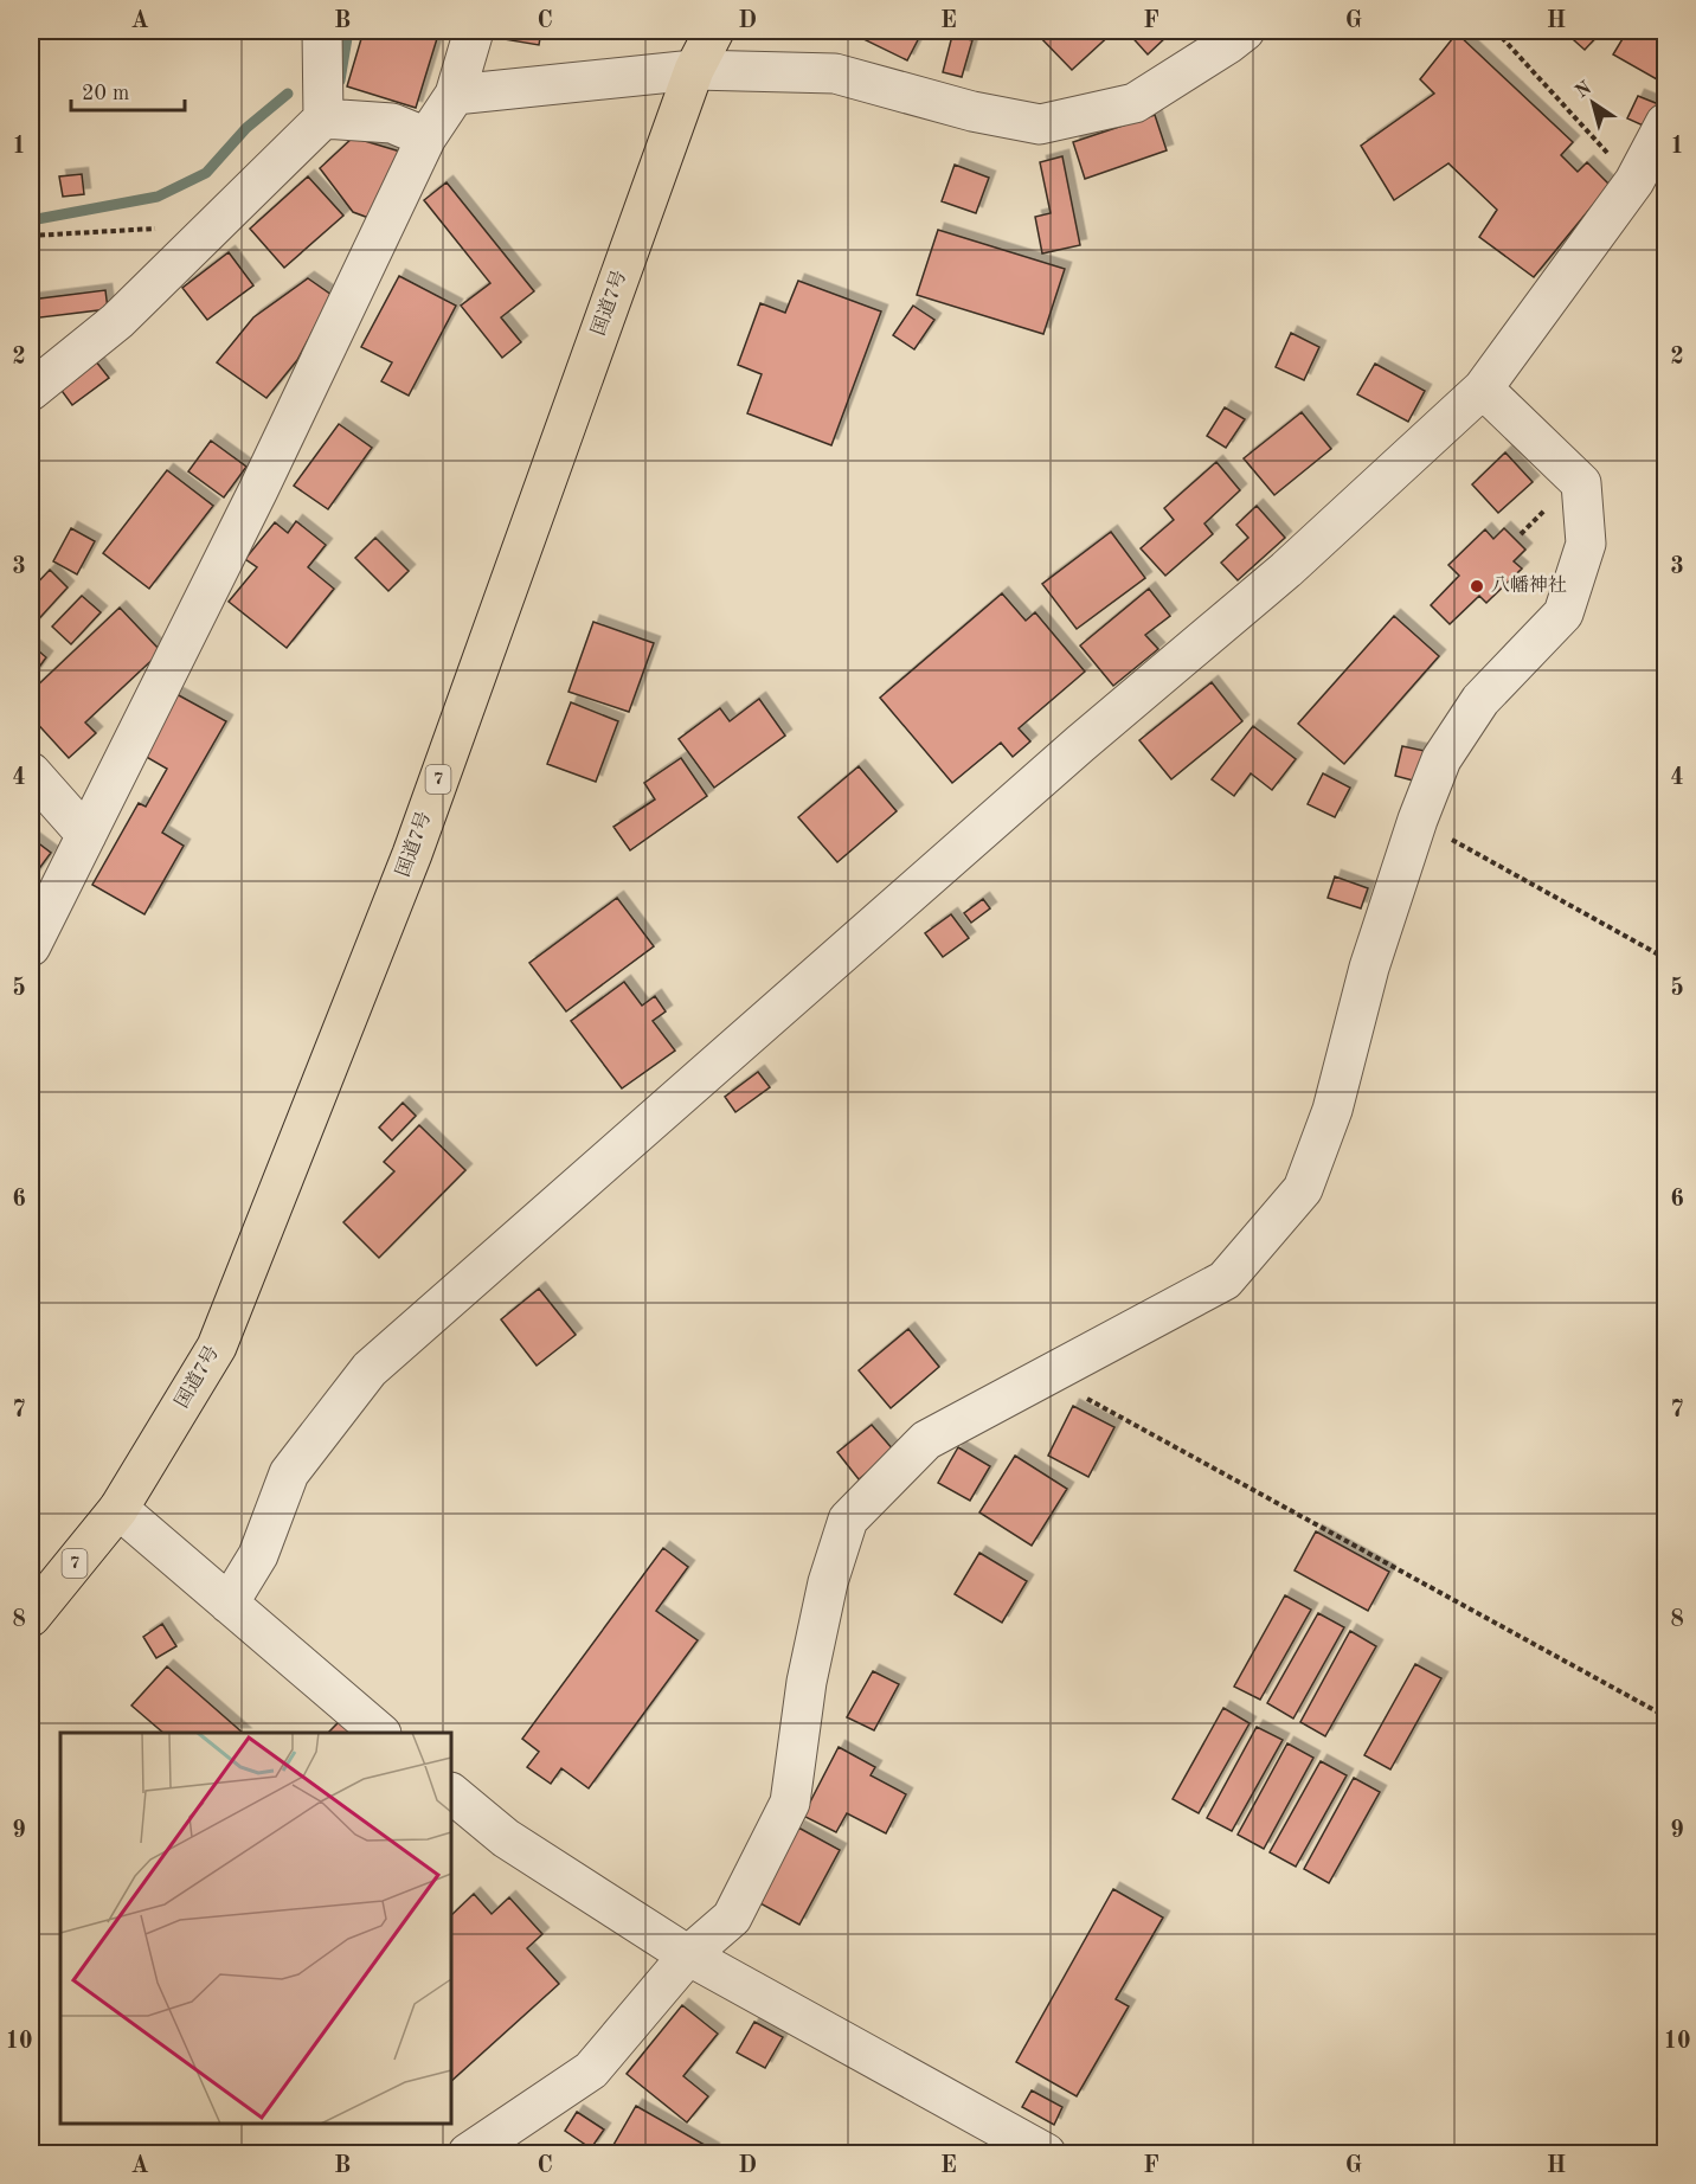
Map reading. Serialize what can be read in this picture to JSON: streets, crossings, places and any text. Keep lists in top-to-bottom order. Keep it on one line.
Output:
{"streets":{"highway":["国道7号","7"]},"places":["八幡神社"],"scale_bar":"20 m","north":"top left","grid":{"columns":["A","B","C","D","E","F","G","H"],"rows":["1","2","3","4","5","6","7","8","9","10"]}}
